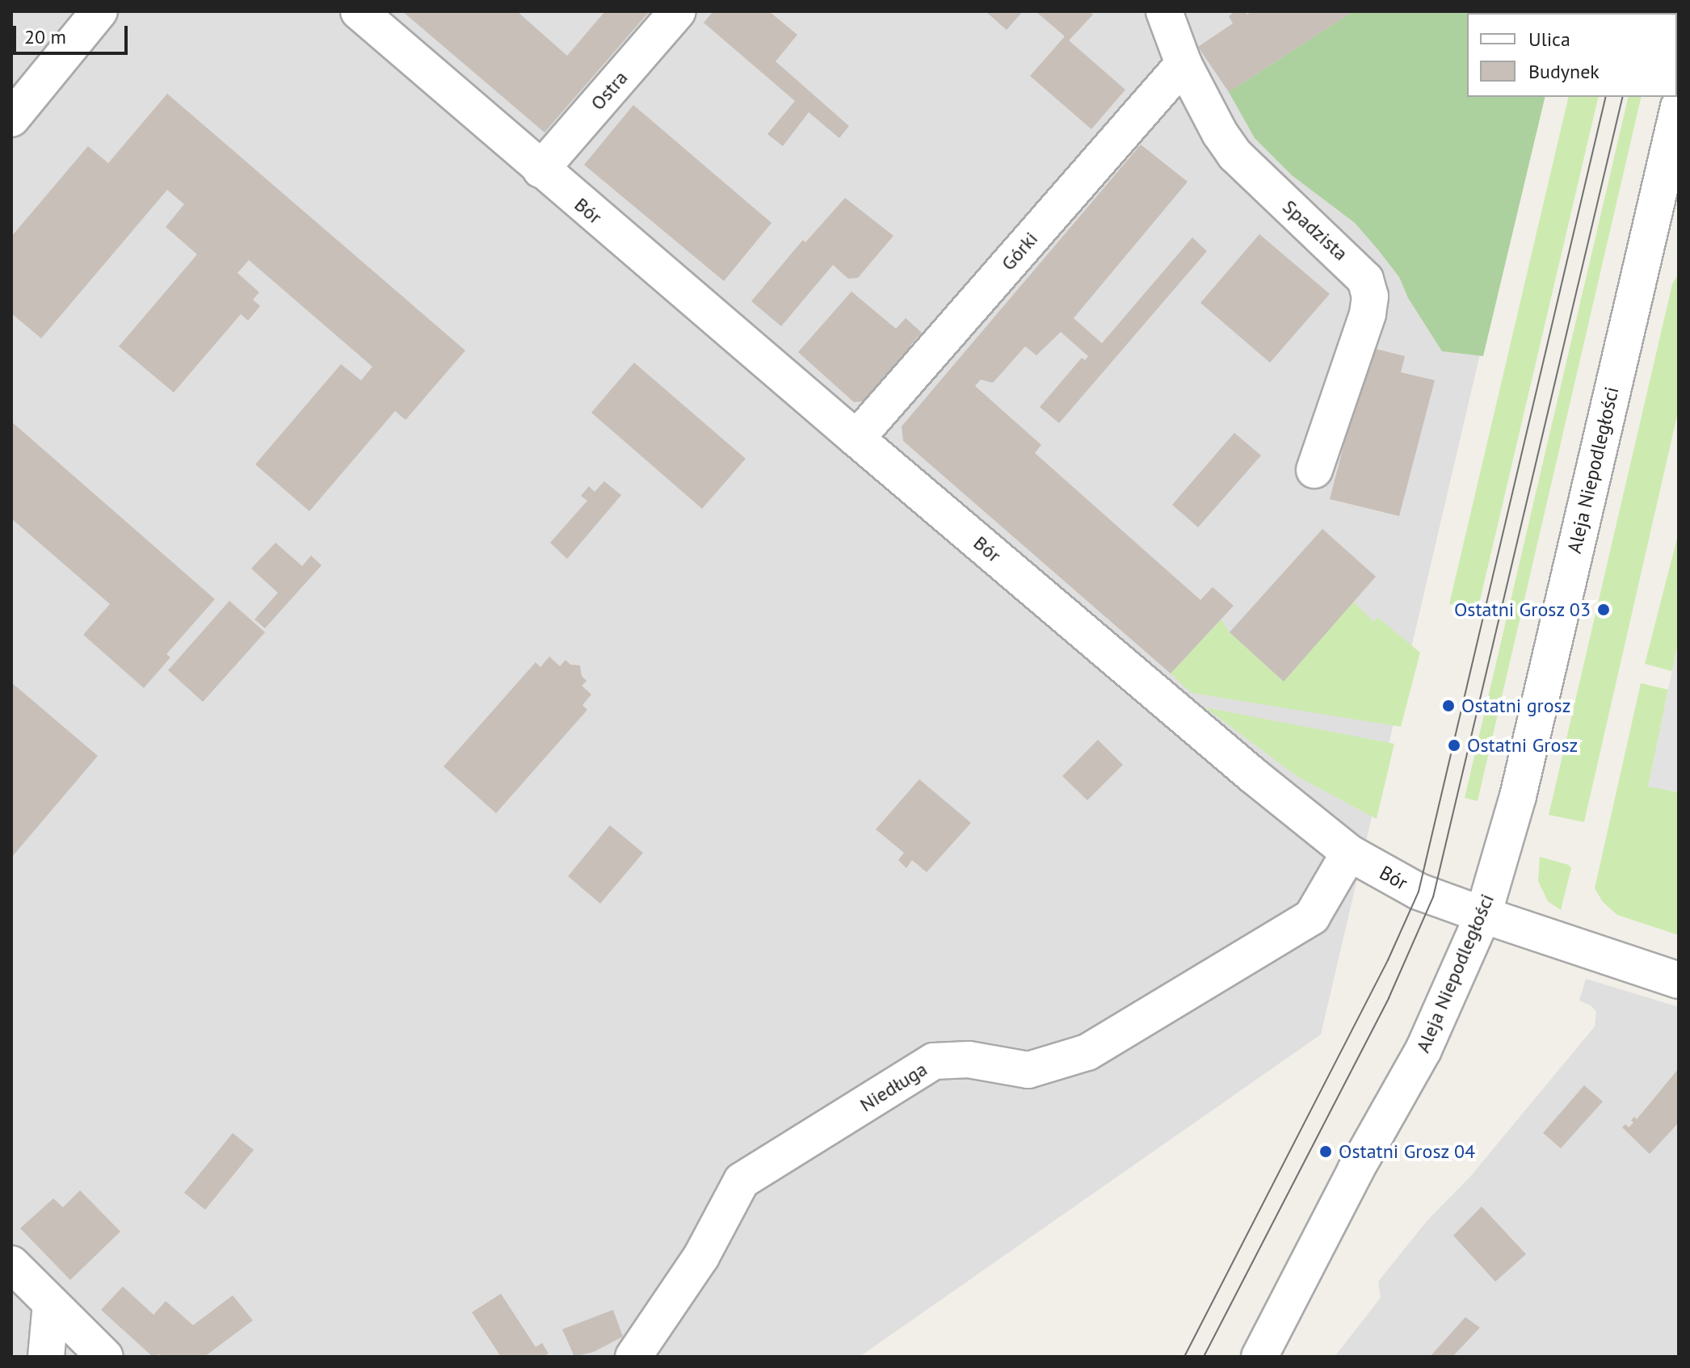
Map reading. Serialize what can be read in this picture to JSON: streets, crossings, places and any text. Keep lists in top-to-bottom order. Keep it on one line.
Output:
{"streets":{"street":["Ostra","Bór","Spadzista","Górki","Aleja Niepodległości","Niedługa"]},"crossings":[["Ostra","Bór"],["Bór","Górki"],["Bór","Aleja Niepodległości"],["Bór","Niedługa"],["Spadzista","Górki"]],"places":["Ostatni Grosz 03","Ostatni grosz","Ostatni Grosz","Ostatni Grosz 04"],"legend":["Ulica","Budynek"],"scale_bar":"20 m"}
